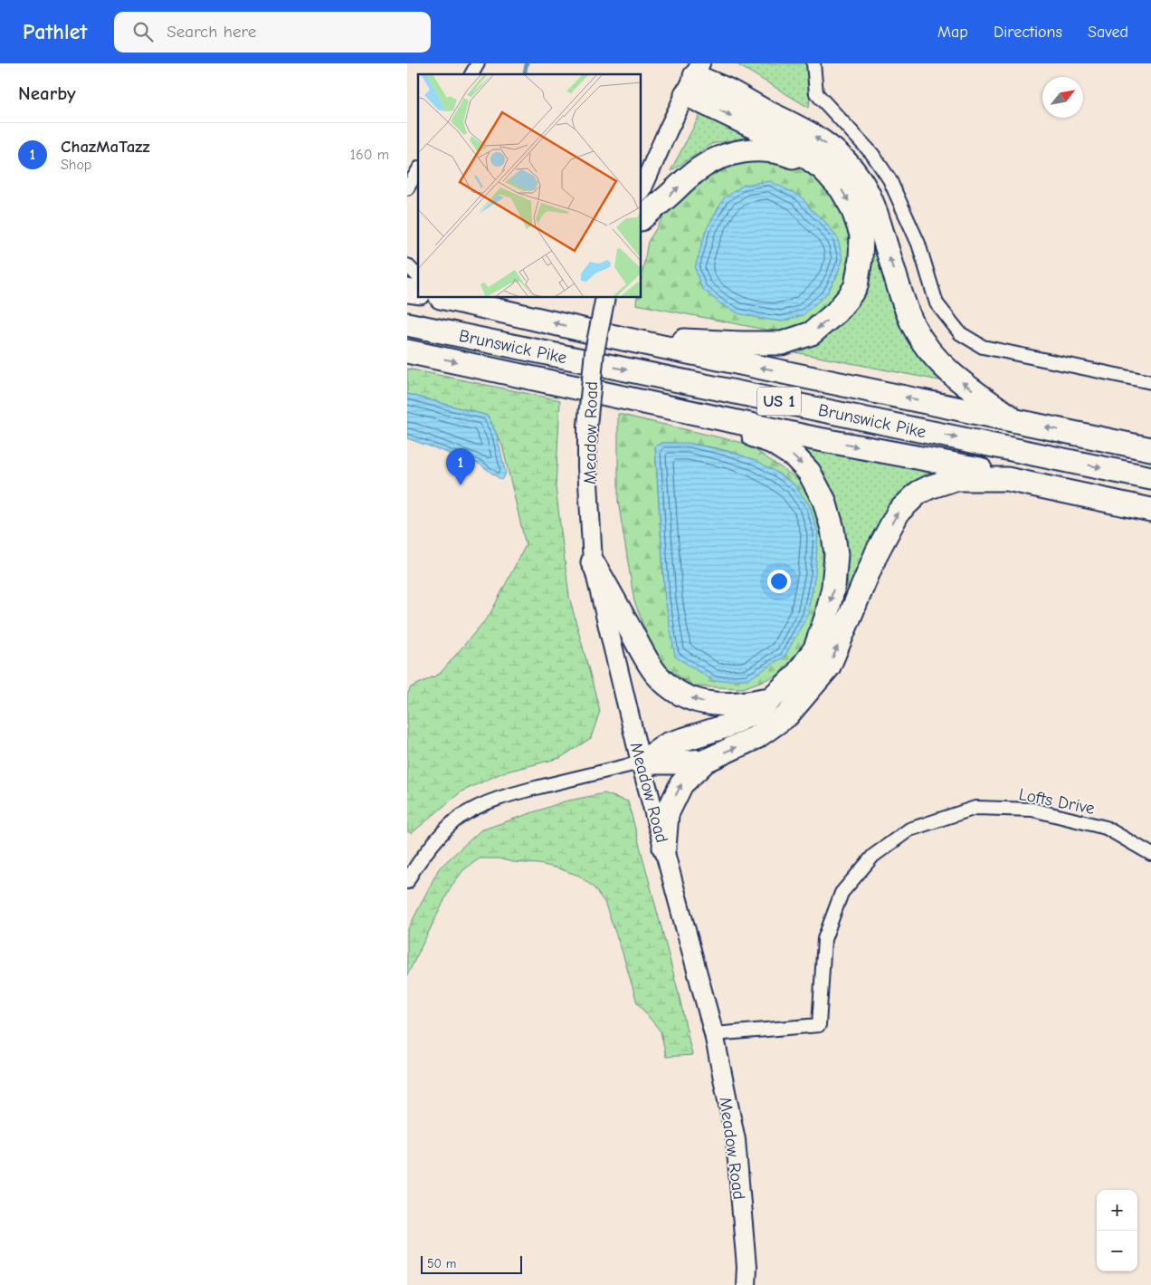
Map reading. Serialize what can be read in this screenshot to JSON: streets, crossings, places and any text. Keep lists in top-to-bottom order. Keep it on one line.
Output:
{"streets":{"highway":["Brunswick Pike","US 1"],"street":["Meadow Road","Lofts Drive"]},"crossings":[["Meadow Road","Lofts Drive"]],"scale_bar":"50 m","north":"top right","page":{"header":"Pathlet","search":"Search here","nav":["Map","Directions","Saved"],"heading":"Nearby","list":[{"mark":"1","name":"ChazMaTazz","note":"Shop","value":"160 m"}],"pins":"1","map_buttons":["+","−"],"scale":"50 m"}}
